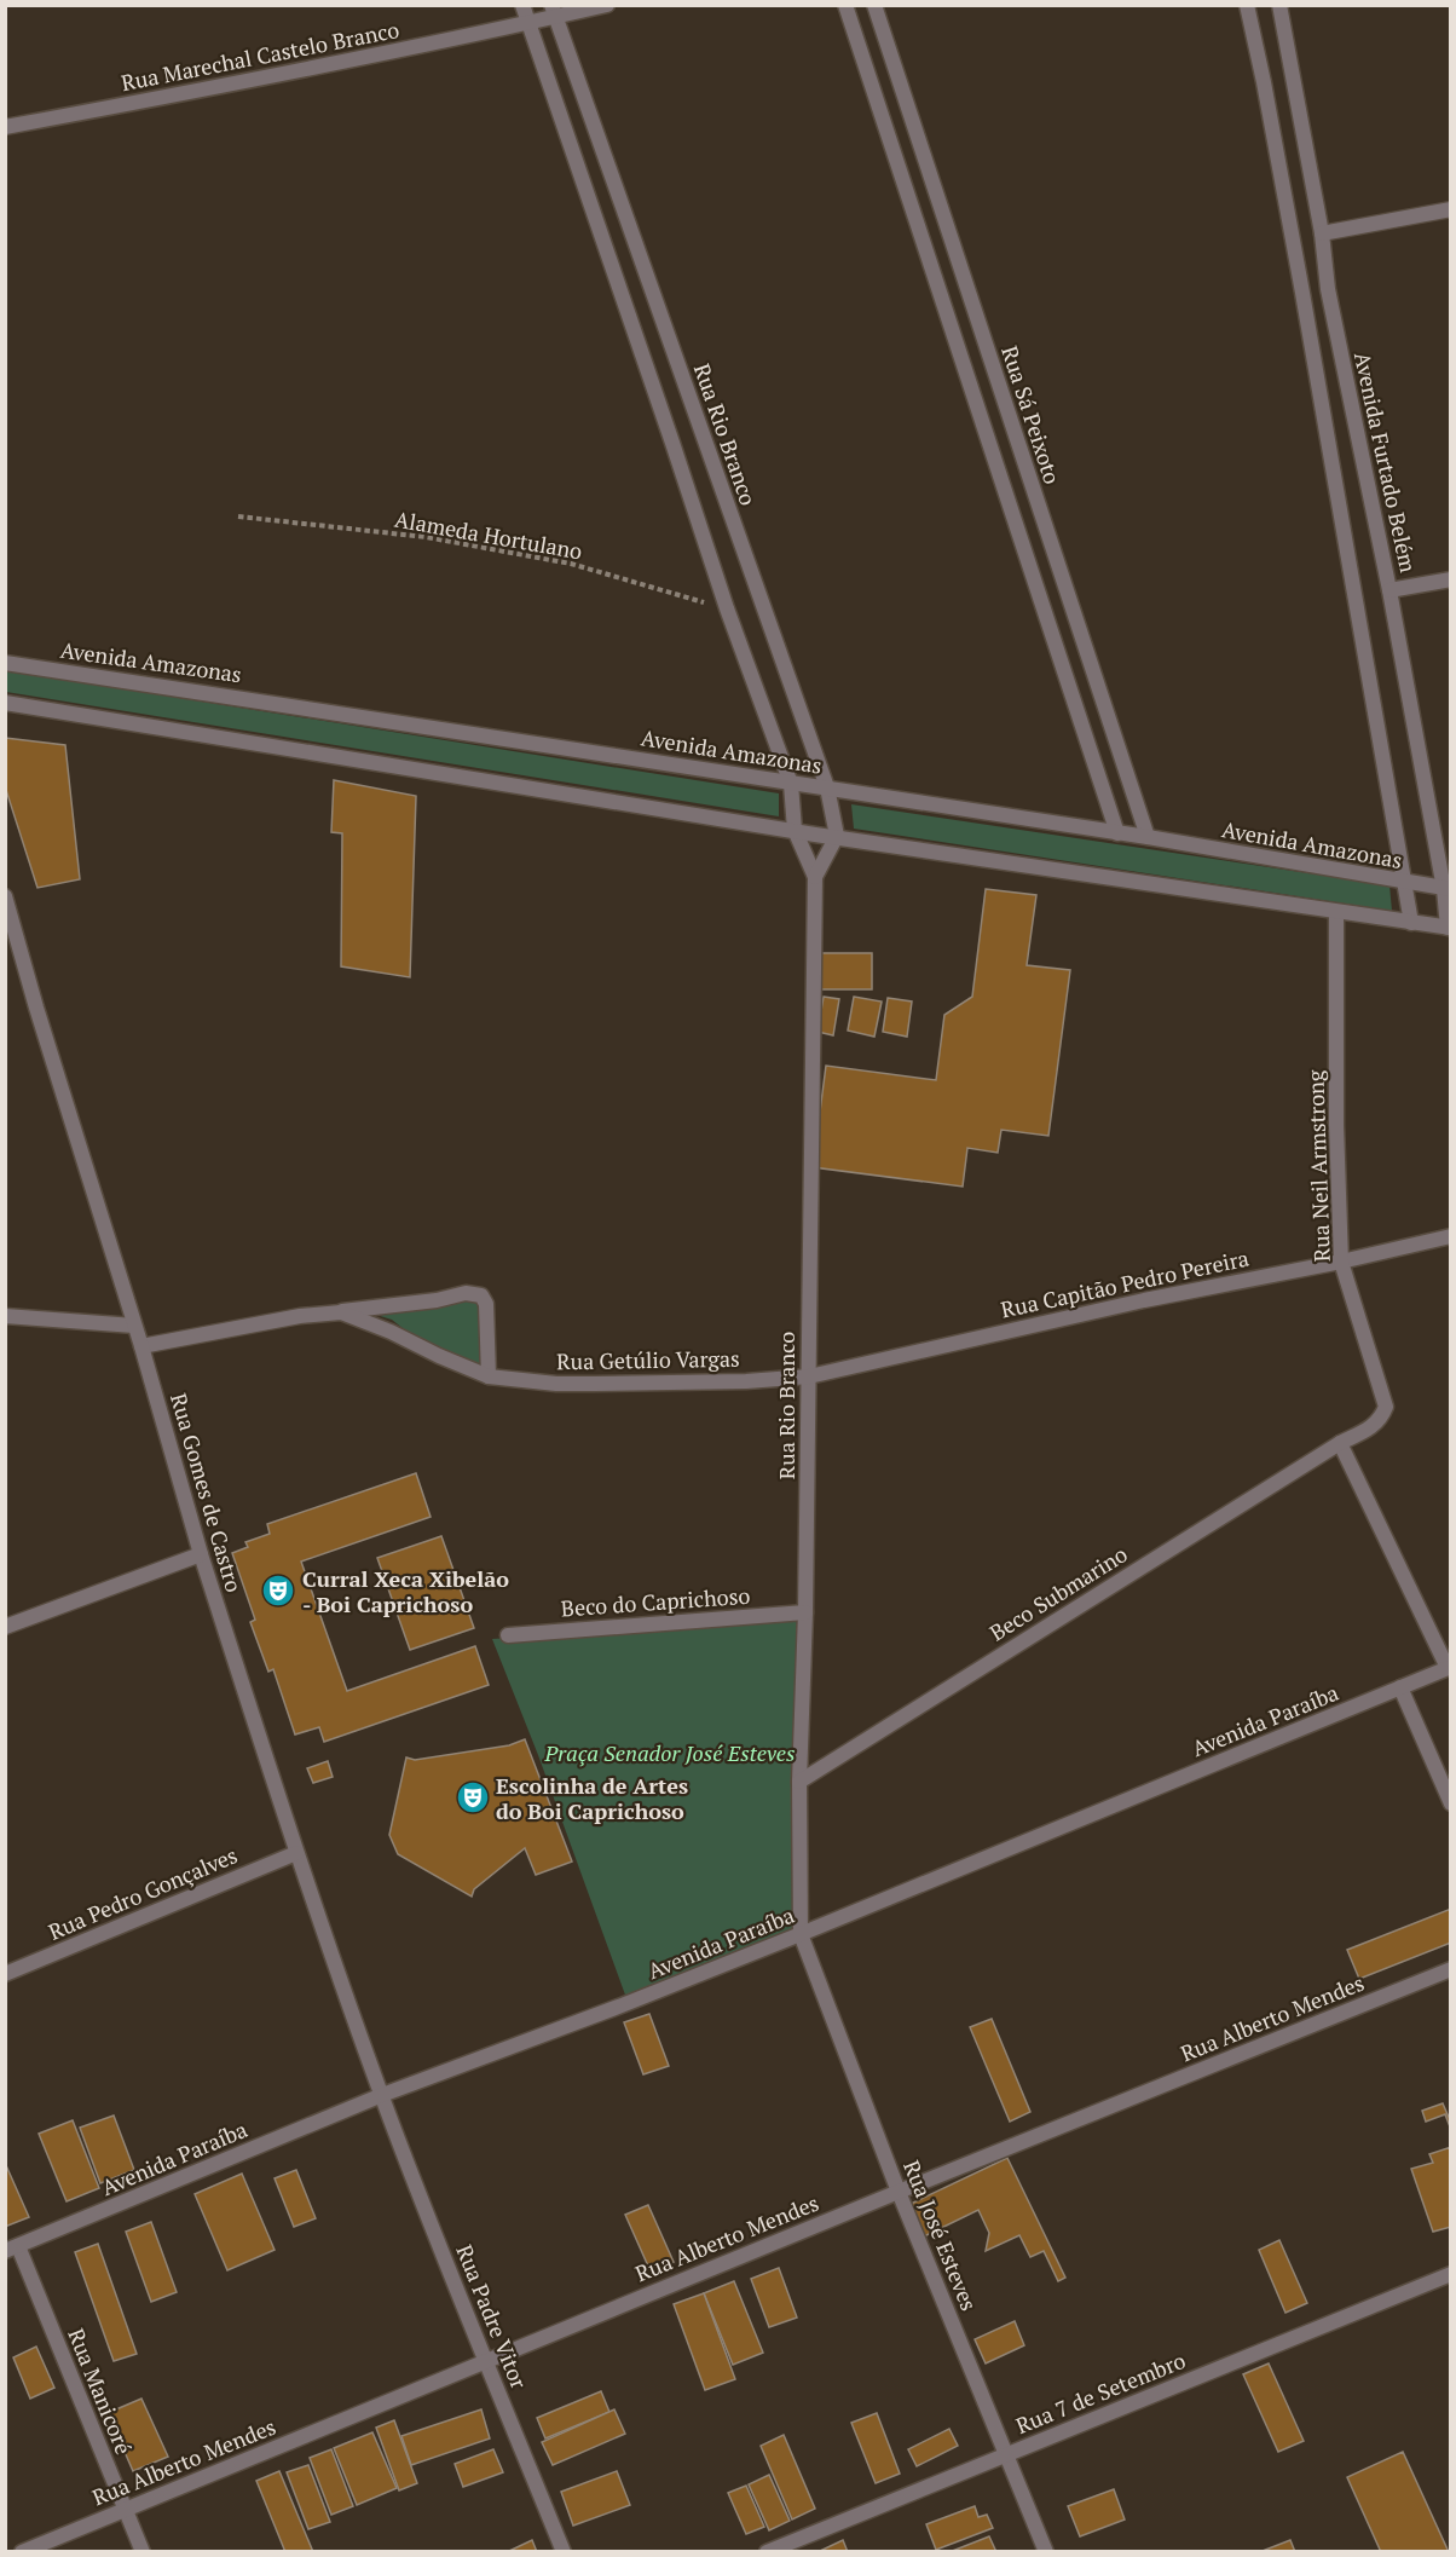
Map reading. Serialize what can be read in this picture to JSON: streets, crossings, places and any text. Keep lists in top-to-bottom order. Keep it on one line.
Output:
{"streets":{"street":["Rua Marechal Castelo Branco","Rua Sá Peixoto","Rua Rio Branco","Avenida Furtado Belém","Avenida Amazonas","Rua Neil Armstrong","Rua Capitão Pedro Pereira","Rua Getúlio Vargas","Rua Gomes de Castro","Beco Submarino","Beco do Caprichoso","Avenida Paraíba","Rua Pedro Gonçalves","Rua Alberto Mendes","Rua José Esteves","Rua Padre Vitor","Rua Manicoré","Rua 7 de Setembro"],"path":["Alameda Hortulano"]},"crossings":[["Rua Marechal Castelo Branco","Rua Rio Branco"],["Rua Sá Peixoto","Avenida Amazonas"],["Rua Rio Branco","Alameda Hortulano"],["Rua Rio Branco","Avenida Amazonas"],["Rua Rio Branco","Rua Capitão Pedro Pereira"],["Rua Rio Branco","Rua Getúlio Vargas"],["Rua Rio Branco","Beco Submarino"],["Rua Rio Branco","Beco do Caprichoso"],["Rua Rio Branco","Avenida Paraíba"],["Rua Rio Branco","Rua José Esteves"],["Avenida Furtado Belém","Avenida Amazonas"],["Rua Neil Armstrong","Rua Capitão Pedro Pereira"],["Rua Neil Armstrong","Beco Submarino"],["Rua Capitão Pedro Pereira","Rua Getúlio Vargas"],["Rua Getúlio Vargas","Rua Gomes de Castro"],["Rua Gomes de Castro","Avenida Paraíba"],["Rua Gomes de Castro","Rua Pedro Gonçalves"],["Rua Gomes de Castro","Rua Padre Vitor"],["Avenida Paraíba","Rua José Esteves"],["Avenida Paraíba","Rua Padre Vitor"],["Avenida Paraíba","Rua Manicoré"],["Rua Alberto Mendes","Rua José Esteves"],["Rua Alberto Mendes","Rua Padre Vitor"],["Rua Alberto Mendes","Rua Manicoré"],["Rua José Esteves","Rua 7 de Setembro"]],"parks":["Praça Senador José Esteves"],"places":{"theatre":["Curral Xeca Xibelão - Boi Caprichoso","Escolinha de Artes do Boi Caprichoso"]}}
